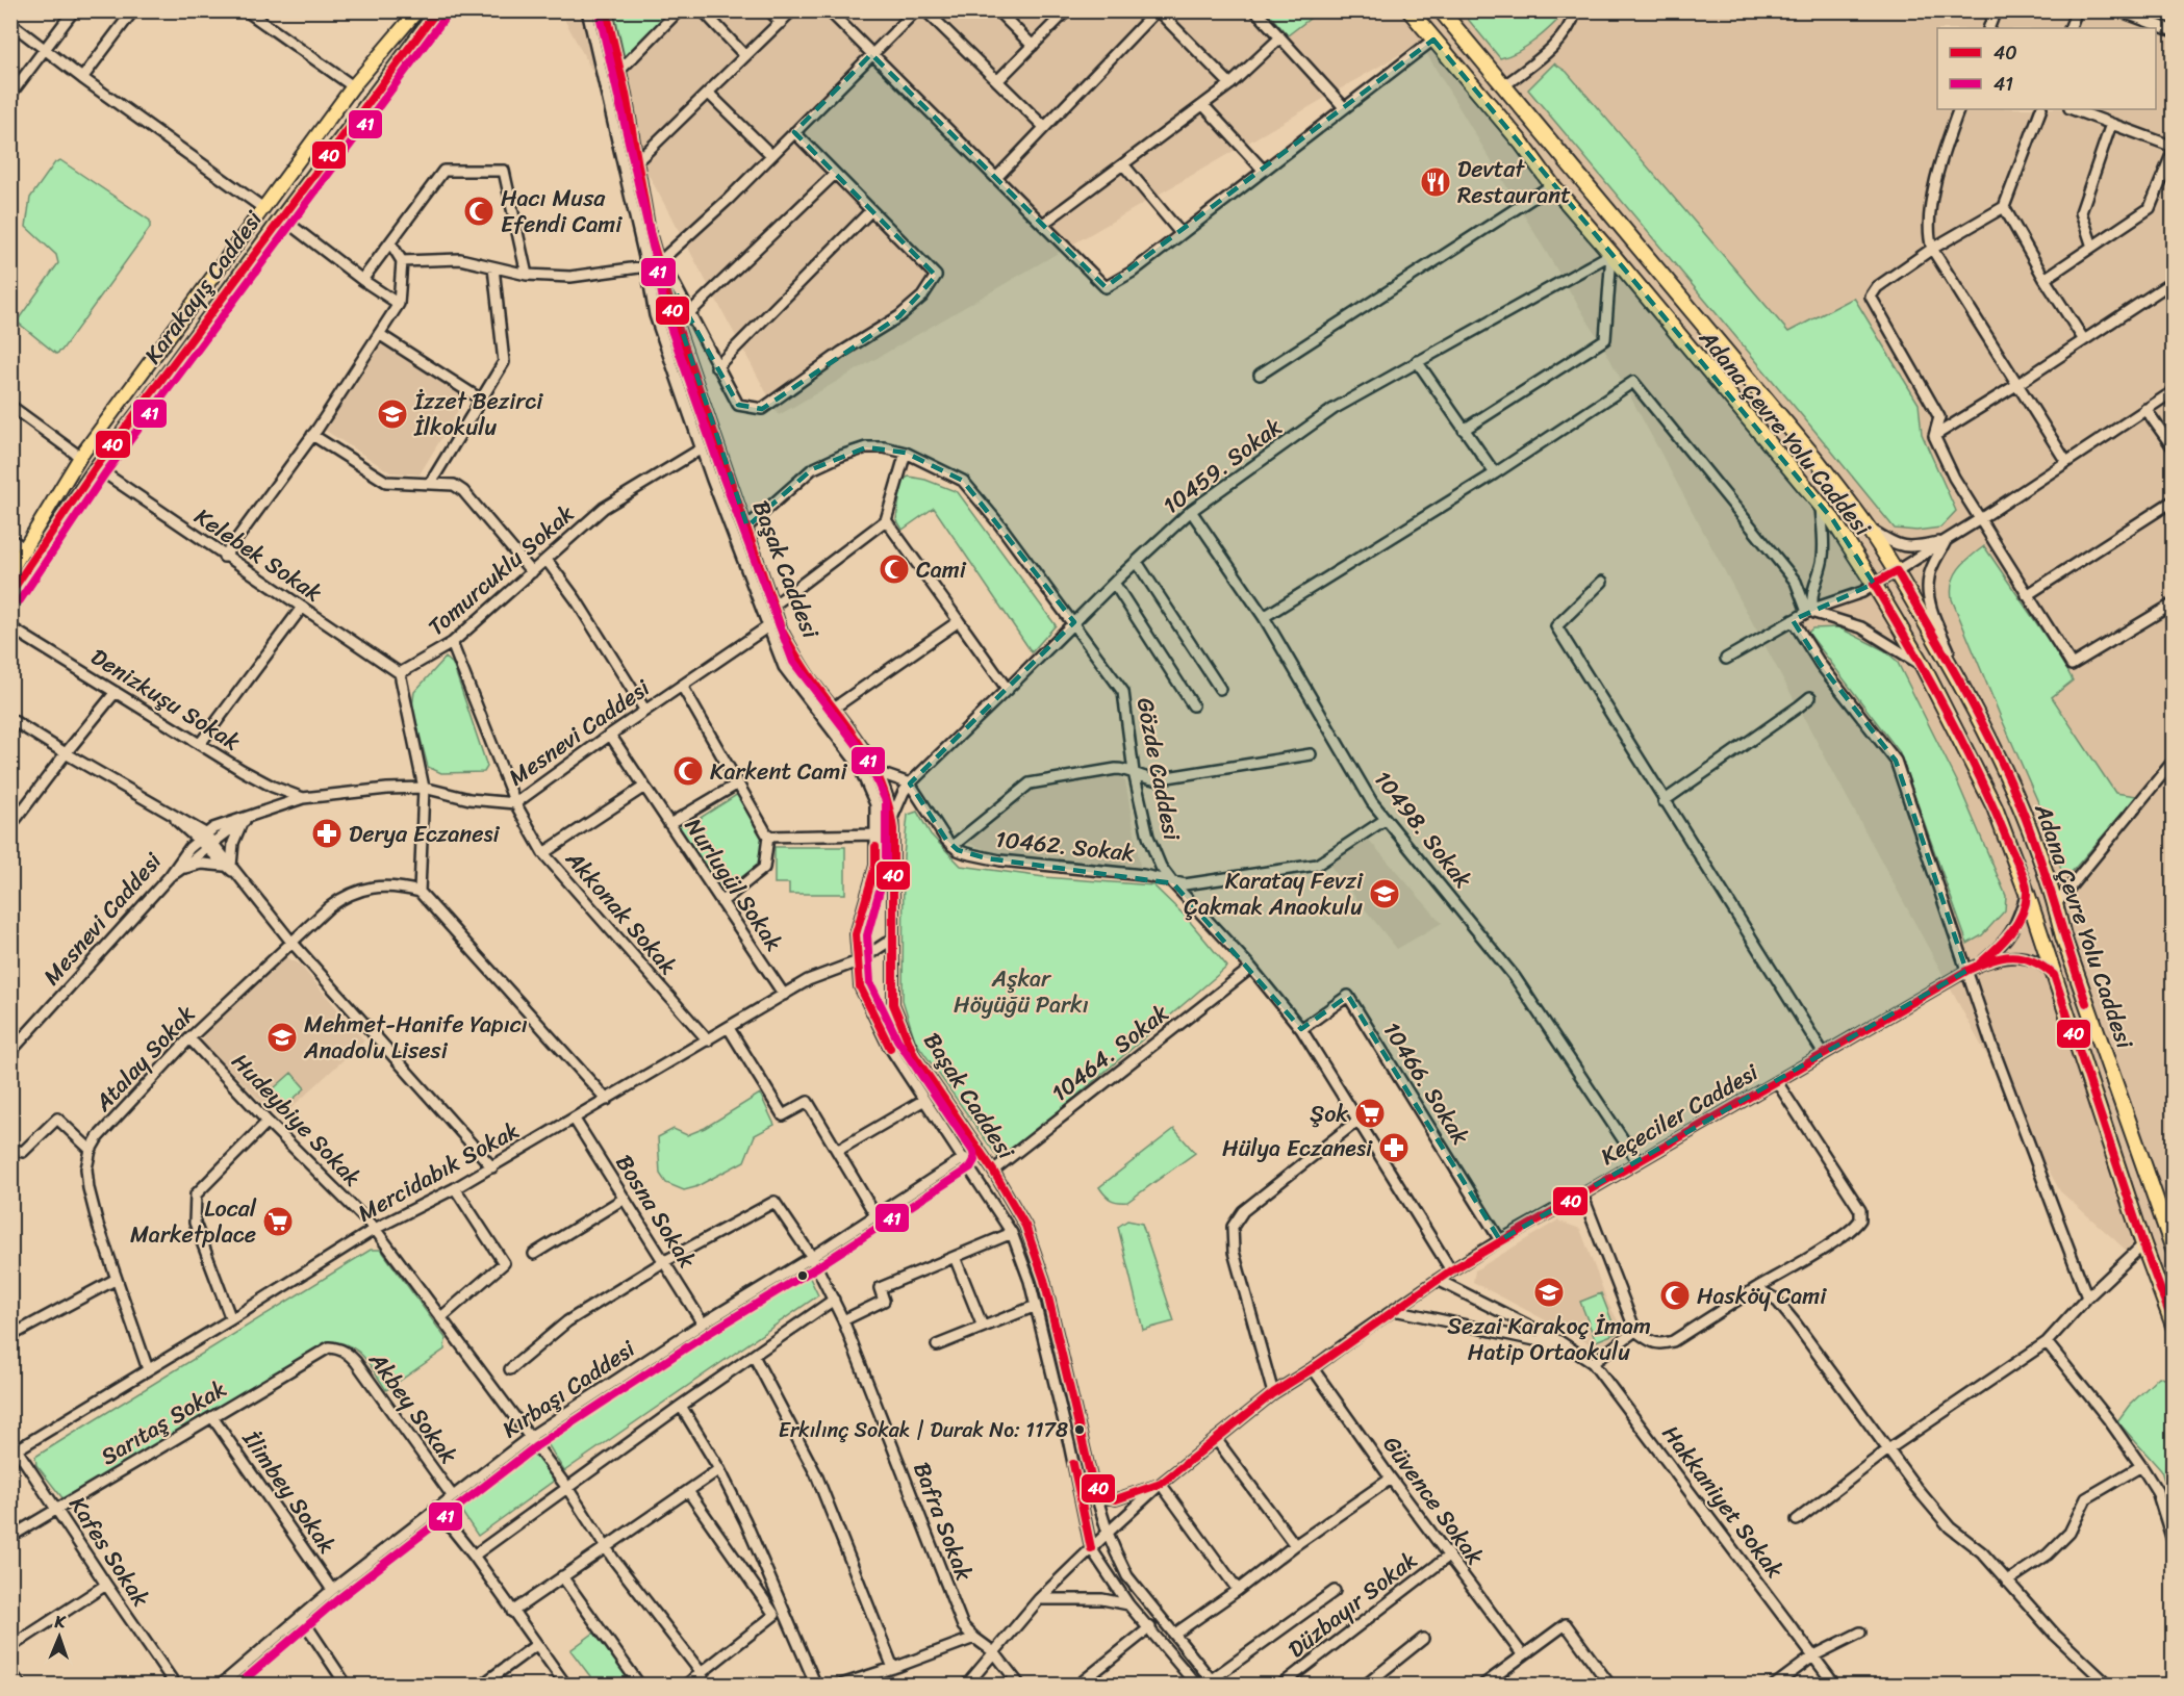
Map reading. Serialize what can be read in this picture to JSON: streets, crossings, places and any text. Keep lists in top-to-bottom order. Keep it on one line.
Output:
{"streets":{"highway":["Adana Çevre Yolu Caddesi"],"main road":["Karakayış Caddesi"],"street":["10459. Sokak","Kelebek Sokak","Başak Caddesi","Tomurcuklu Sokak","Denizkuşu Sokak","Mesnevi Caddesi","Gözde Caddesi","10498. Sokak","10462. Sokak","Nurlugül Sokak","Akkonak Sokak","10464. Sokak","Atalay Sokak","10466. Sokak","Keçeciler Caddesi","Hudeybiye Sokak","Mercidabık Sokak","Bosna Sokak","Kırbaşı Caddesi","Akbey Sokak","Sarıtaş Sokak","İlimbey Sokak","Güvence Sokak","Hakkaniyet Sokak","Bafra Sokak","Kafes Sokak","Düzbayır Sokak"]},"crossings":[["Karakayış Caddesi","Kelebek Sokak"],["Adana Çevre Yolu Caddesi","10459. Sokak"],["10459. Sokak","Başak Caddesi"],["10459. Sokak","Gözde Caddesi"],["10459. Sokak","10498. Sokak"],["Kelebek Sokak","Tomurcuklu Sokak"],["Başak Caddesi","Tomurcuklu Sokak"],["Başak Caddesi","Mesnevi Caddesi"],["Başak Caddesi","Gözde Caddesi"],["Başak Caddesi","10464. Sokak"],["Başak Caddesi","Keçeciler Caddesi"],["Başak Caddesi","Mercidabık Sokak"],["Başak Caddesi","Kırbaşı Caddesi"],["Tomurcuklu Sokak","Akkonak Sokak"],["Denizkuşu Sokak","Mesnevi Caddesi"],["Mesnevi Caddesi","Nurlugül Sokak"],["Mesnevi Caddesi","Akkonak Sokak"],["Gözde Caddesi","10462. Sokak"],["Gözde Caddesi","10464. Sokak"],["Gözde Caddesi","10466. Sokak"],["Gözde Caddesi","Keçeciler Caddesi"],["10498. Sokak","10462. Sokak"],["10498. Sokak","Keçeciler Caddesi"],["Nurlugül Sokak","Mercidabık Sokak"],["Akkonak Sokak","Mercidabık Sokak"],["Atalay Sokak","Hudeybiye Sokak"],["10466. Sokak","Keçeciler Caddesi"],["Keçeciler Caddesi","Güvence Sokak"],["Keçeciler Caddesi","Hakkaniyet Sokak"],["Hudeybiye Sokak","Mercidabık Sokak"],["Hudeybiye Sokak","Kırbaşı Caddesi"],["Mercidabık Sokak","Bosna Sokak"],["Mercidabık Sokak","Kafes Sokak"],["Bosna Sokak","Kırbaşı Caddesi"],["Bosna Sokak","Bafra Sokak"],["Kırbaşı Caddesi","Akbey Sokak"],["Kırbaşı Caddesi","İlimbey Sokak"],["Kırbaşı Caddesi","Bafra Sokak"],["Akbey Sokak","Sarıtaş Sokak"],["Sarıtaş Sokak","İlimbey Sokak"],["Sarıtaş Sokak","Kafes Sokak"],["Güvence Sokak","Düzbayır Sokak"]],"parks":["Aşkar Höyüğü Parkı"],"places":{"restaurant":["Devtat Restaurant"],"mosque":["Hacı Musa Efendi Cami","Cami","Karkent Cami","Hasköy Cami"],"school or university":["İzzet Bezirci İlkokulu","Karatay Fevzi Çakmak Anaokulu","Mehmet-Hanife Yapıcı Anadolu Lisesi","Sezai Karakoç İmam Hatip Ortaokulu"],"pharmacy":["Derya Eczanesi","Hülya Eczanesi"],"supermarket":["Şok","Local Marketplace"],"other":["Erkılınç Sokak | Durak No: 1178"]},"lines":["transit line 40","transit line 41"],"legend":["40","41"],"north":"top"}
